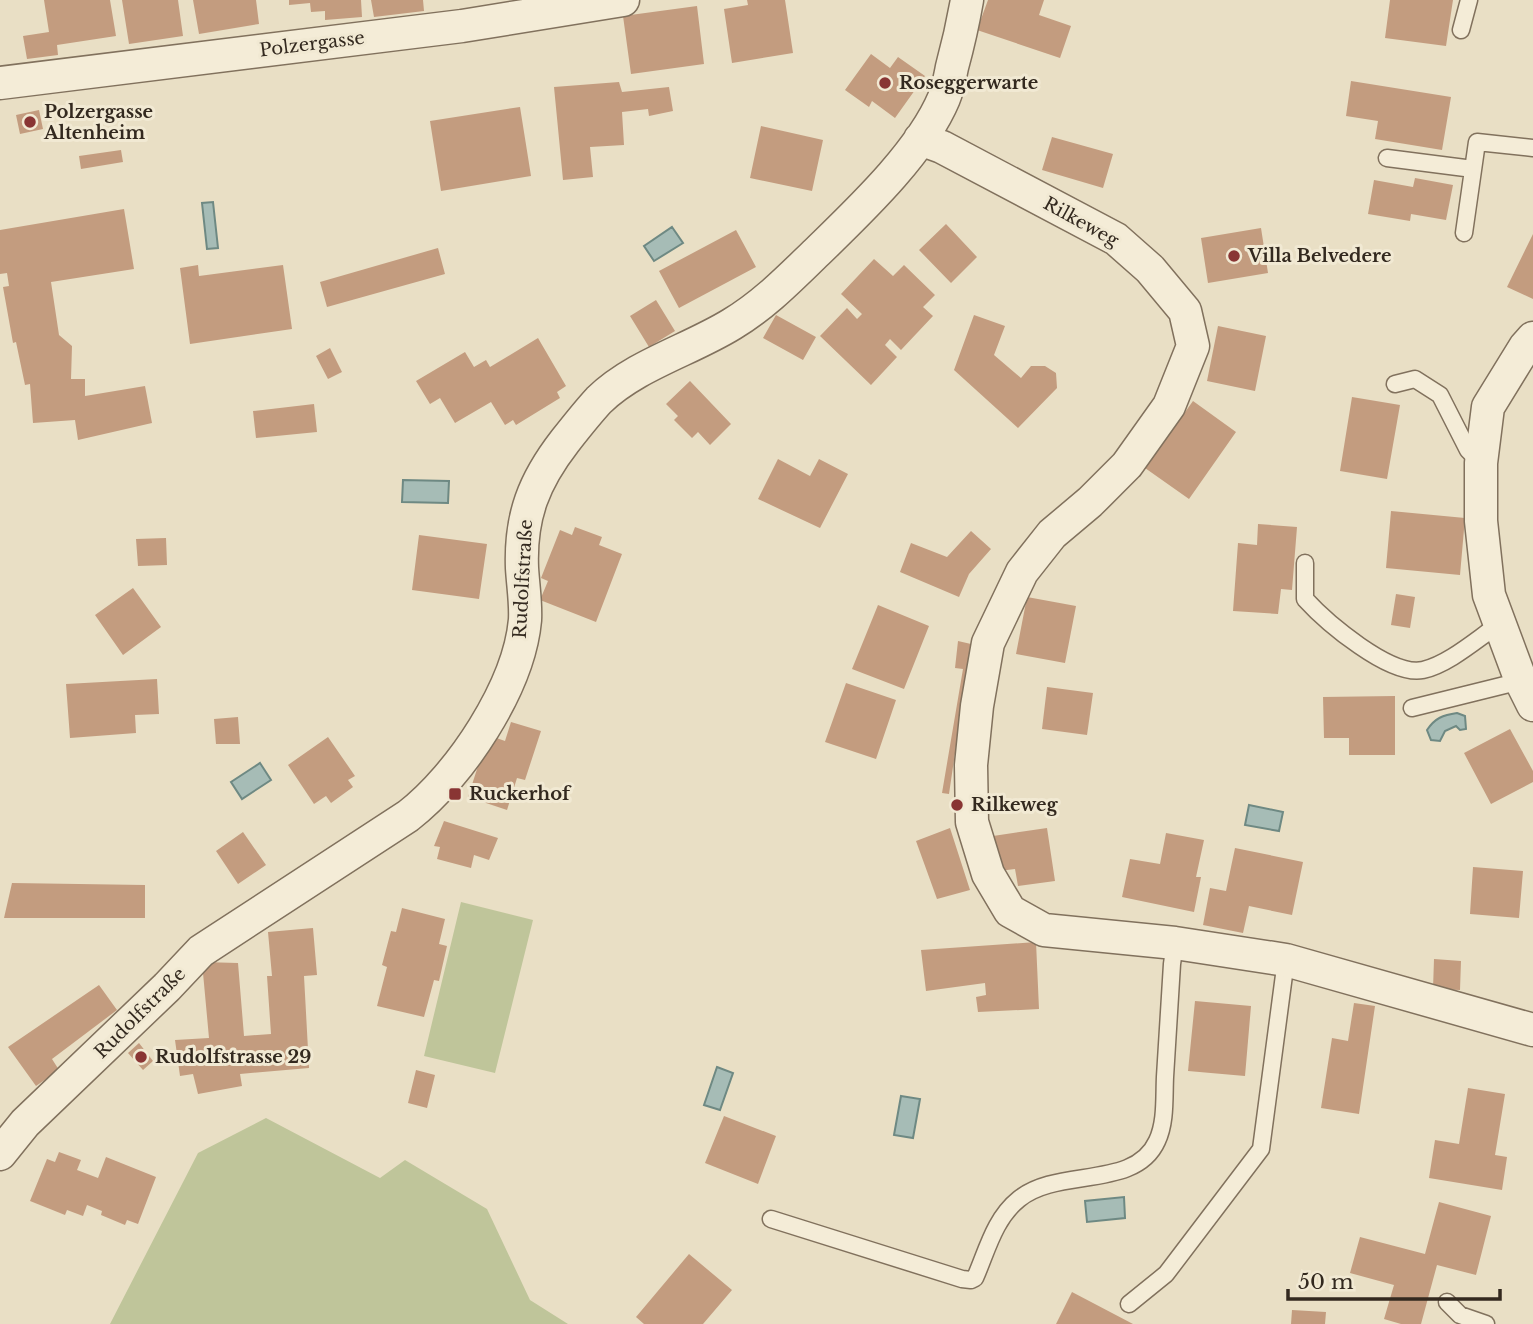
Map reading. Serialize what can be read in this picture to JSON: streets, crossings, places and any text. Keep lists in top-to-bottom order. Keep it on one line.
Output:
{"streets":{"street":["Polzergasse","Rilkeweg","Rudolfstraße"]},"crossings":[["Rilkeweg","Rudolfstraße"]],"places":{"other":["Roseggerwarte","Polzergasse Altenheim","Villa Belvedere","Rilkeweg","Rudolfstrasse 29"],"transit":["Ruckerhof"]},"scale_bar":"50 m"}
